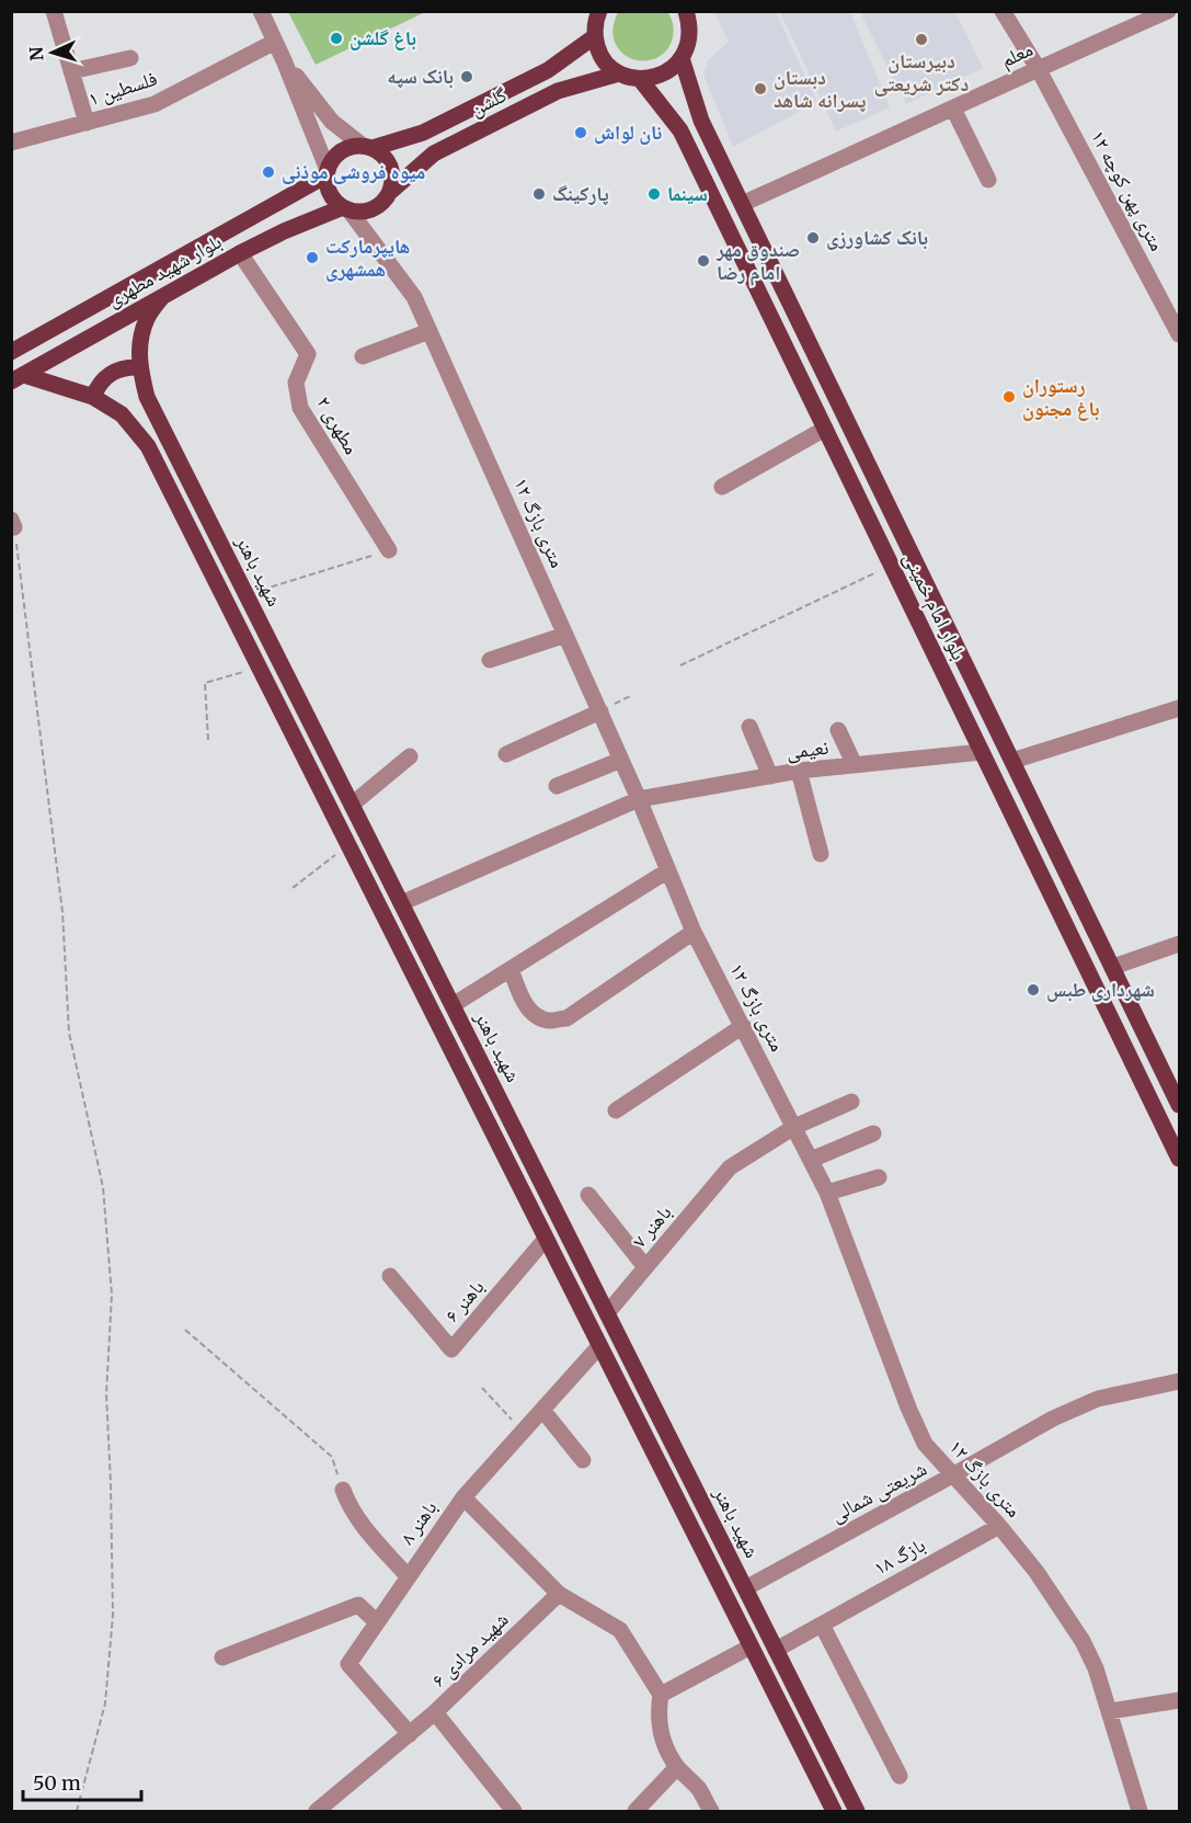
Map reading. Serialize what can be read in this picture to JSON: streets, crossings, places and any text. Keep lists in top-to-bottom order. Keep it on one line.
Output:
{"streets":{"main road":["گلشن","بلوار شهید مطهری","شهید باهنر","بلوار امام خمینی"],"street":["معلم","فلسطین ۱","۱۲ متری پهن کوچه","مطهری ۲","۱۲ متری بازگ","نعیمی","باهنر ۷","باهنر ۶","شریعتی شمالی","باهنر ۸","بازگ ۱۸","شهید مرادی ۶"]},"crossings":[["معلم","۱۲ متری پهن کوچه"],["معلم","بلوار امام خمینی"],["گلشن","بلوار شهید مطهری"],["گلشن","۱۲ متری بازگ"],["بلوار شهید مطهری","مطهری ۲"],["بلوار شهید مطهری","۱۲ متری بازگ"],["بلوار شهید مطهری","شهید باهنر"],["۱۲ متری بازگ","نعیمی"],["۱۲ متری بازگ","باهنر ۷"],["۱۲ متری بازگ","شریعتی شمالی"],["۱۲ متری بازگ","بازگ ۱۸"],["شهید باهنر","نعیمی"],["شهید باهنر","باهنر ۷"],["شهید باهنر","شریعتی شمالی"],["شهید باهنر","بازگ ۱۸"],["بلوار امام خمینی","نعیمی"],["باهنر ۸","شهید مرادی ۶"]],"places":["باغ گلشن","دبیرستان دکتر شریعتی","بانک سپه","دبستان پسرانه شاهد","نان لواش","میوه فروشی موذنی","پارکینگ","سینما","بانک کشاورزی","هايپرماركت همشهری","صندوق مهر امام رضا","رستوران باغ مجنون","شهرداری طبس"],"scale_bar":"50 m","north":"left"}
